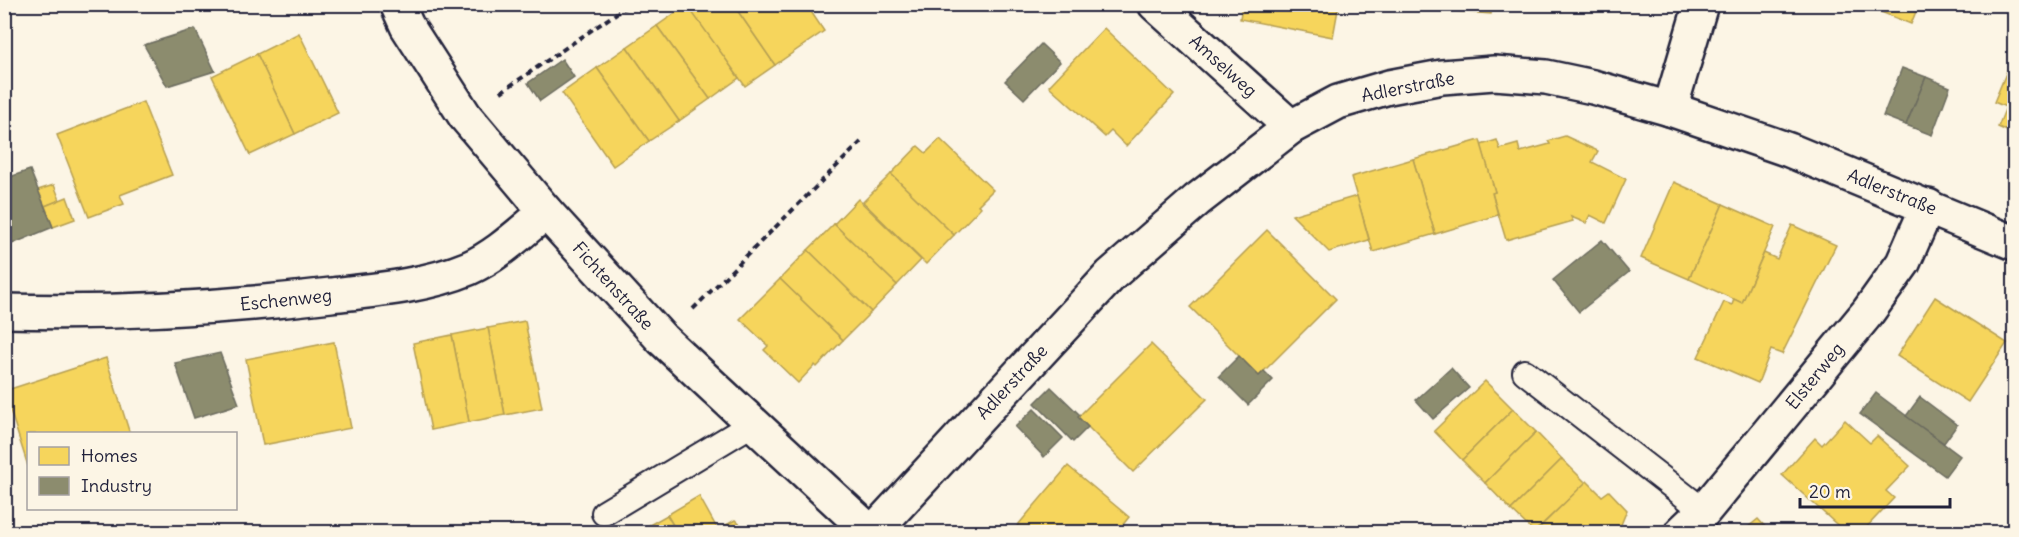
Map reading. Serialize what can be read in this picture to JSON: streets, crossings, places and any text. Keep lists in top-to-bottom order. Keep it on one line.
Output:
{"streets":{"street":["Amselweg","Adlerstraße","Fichtenstraße","Eschenweg","Elsterweg"]},"crossings":[["Amselweg","Adlerstraße"],["Adlerstraße","Fichtenstraße"],["Adlerstraße","Elsterweg"],["Fichtenstraße","Eschenweg"]],"legend":["Homes","Industry"],"scale_bar":"20 m"}
